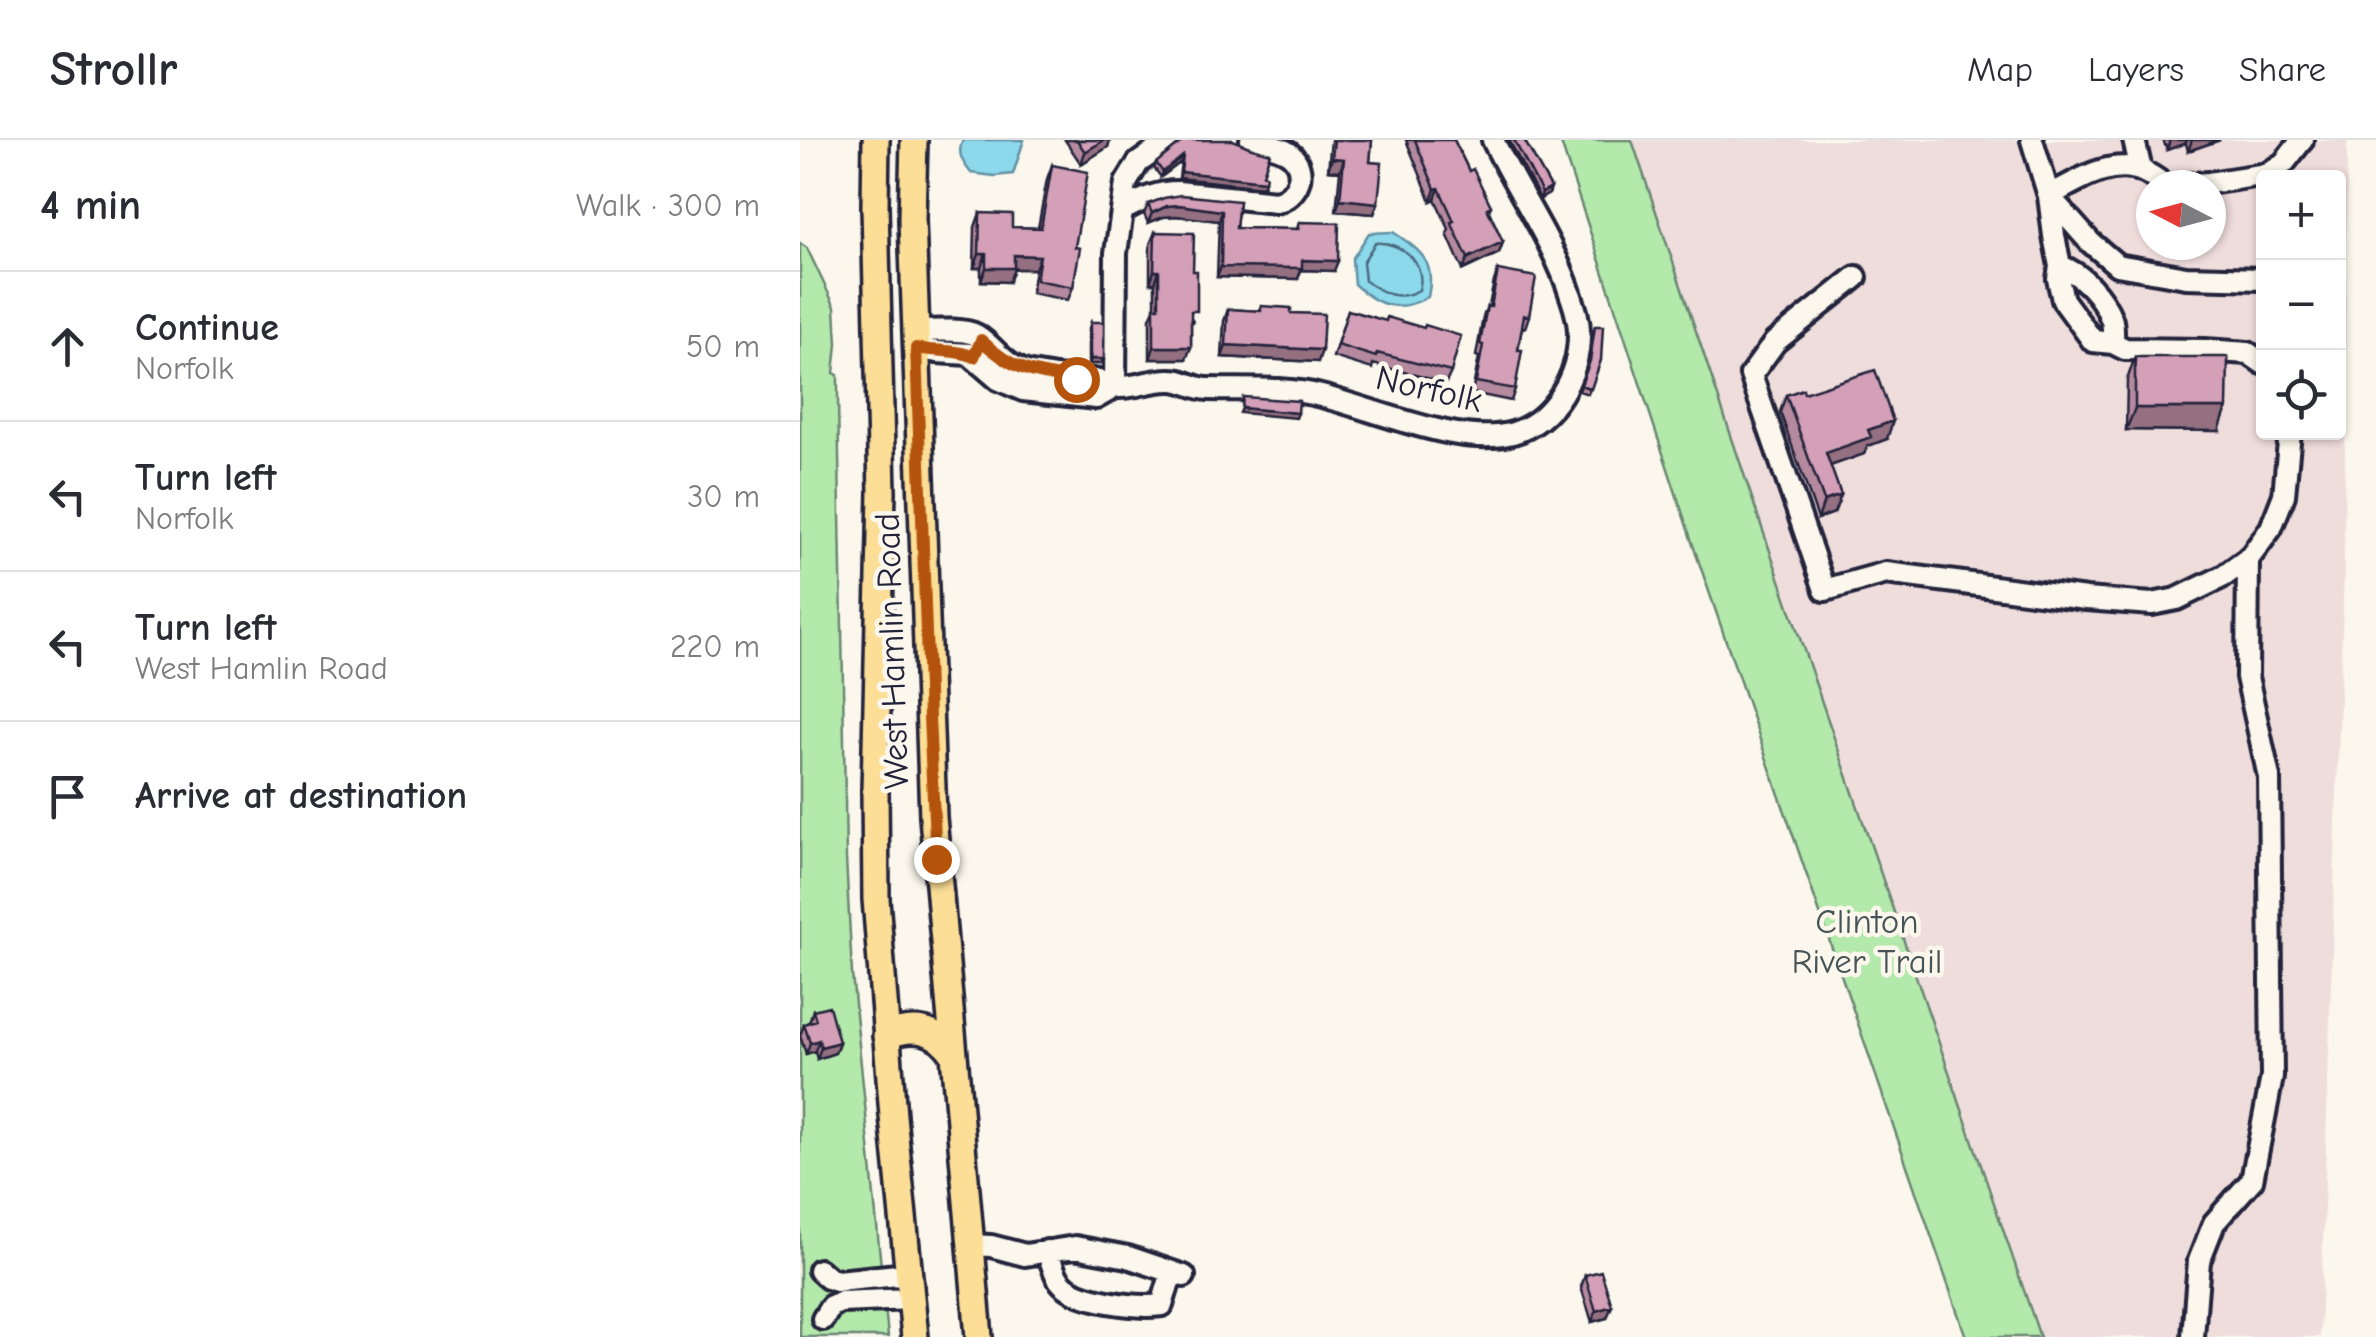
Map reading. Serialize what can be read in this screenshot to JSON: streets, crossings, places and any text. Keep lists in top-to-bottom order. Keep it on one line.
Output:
{"streets":{"main road":["West Hamlin Road"],"street":["Norfolk"]},"crossings":[["Norfolk","West Hamlin Road"]],"parks":["Clinton River Trail"],"north":"left","page":{"header":"Strollr","nav":["Map","Layers","Share"],"heading":["4 min","Walk · 300 m"],"map_buttons":["+","−"],"list":[["Continue","Norfolk","50 m"],["Turn left","Norfolk","30 m"],["Turn left","West Hamlin Road","220 m"],"Arrive at destination"]}}
